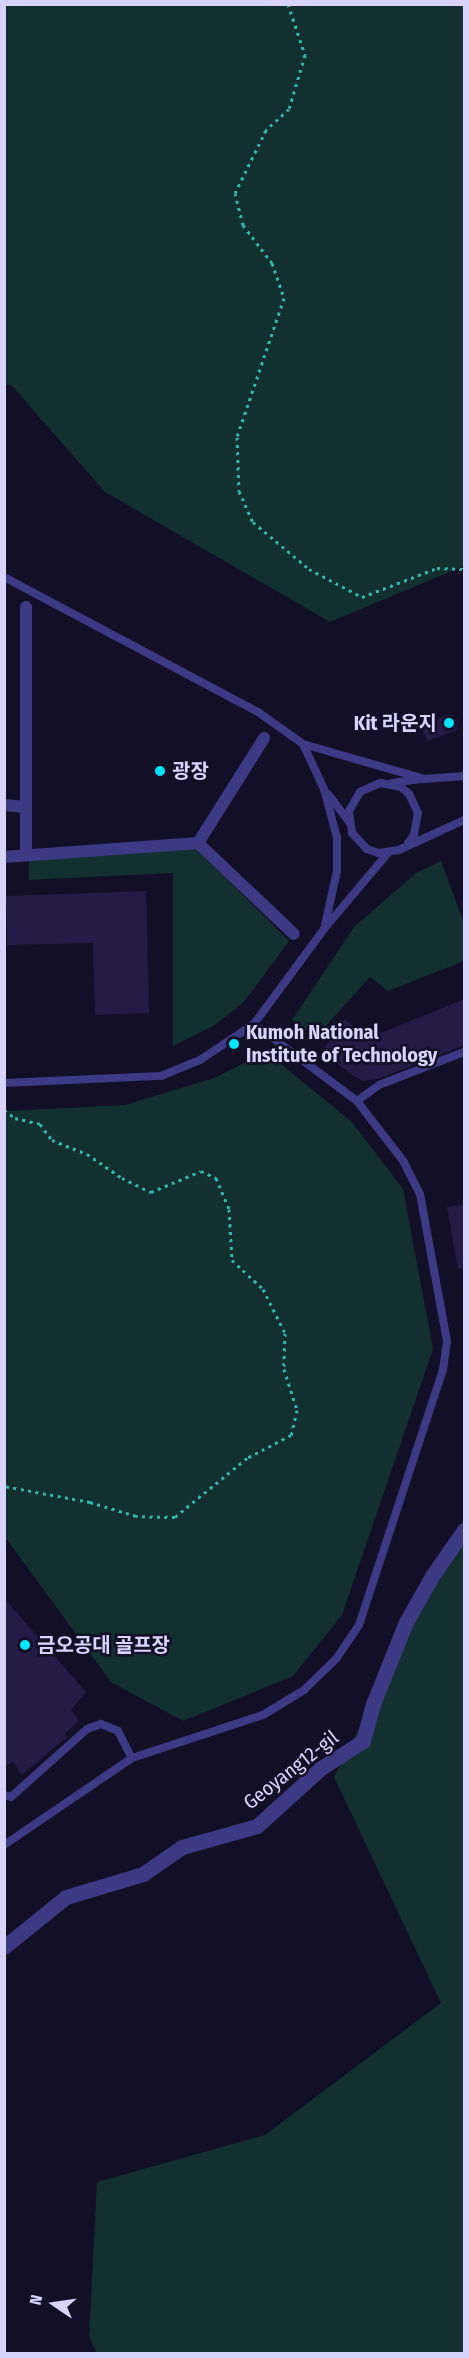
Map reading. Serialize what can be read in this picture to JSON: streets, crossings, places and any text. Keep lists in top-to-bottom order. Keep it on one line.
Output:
{"streets":{"street":["Geoyang12-gil"]},"places":["Kit 라운지","광장","Kumoh National Institute of Technology","금오공대 골프장"],"north":"left"}
